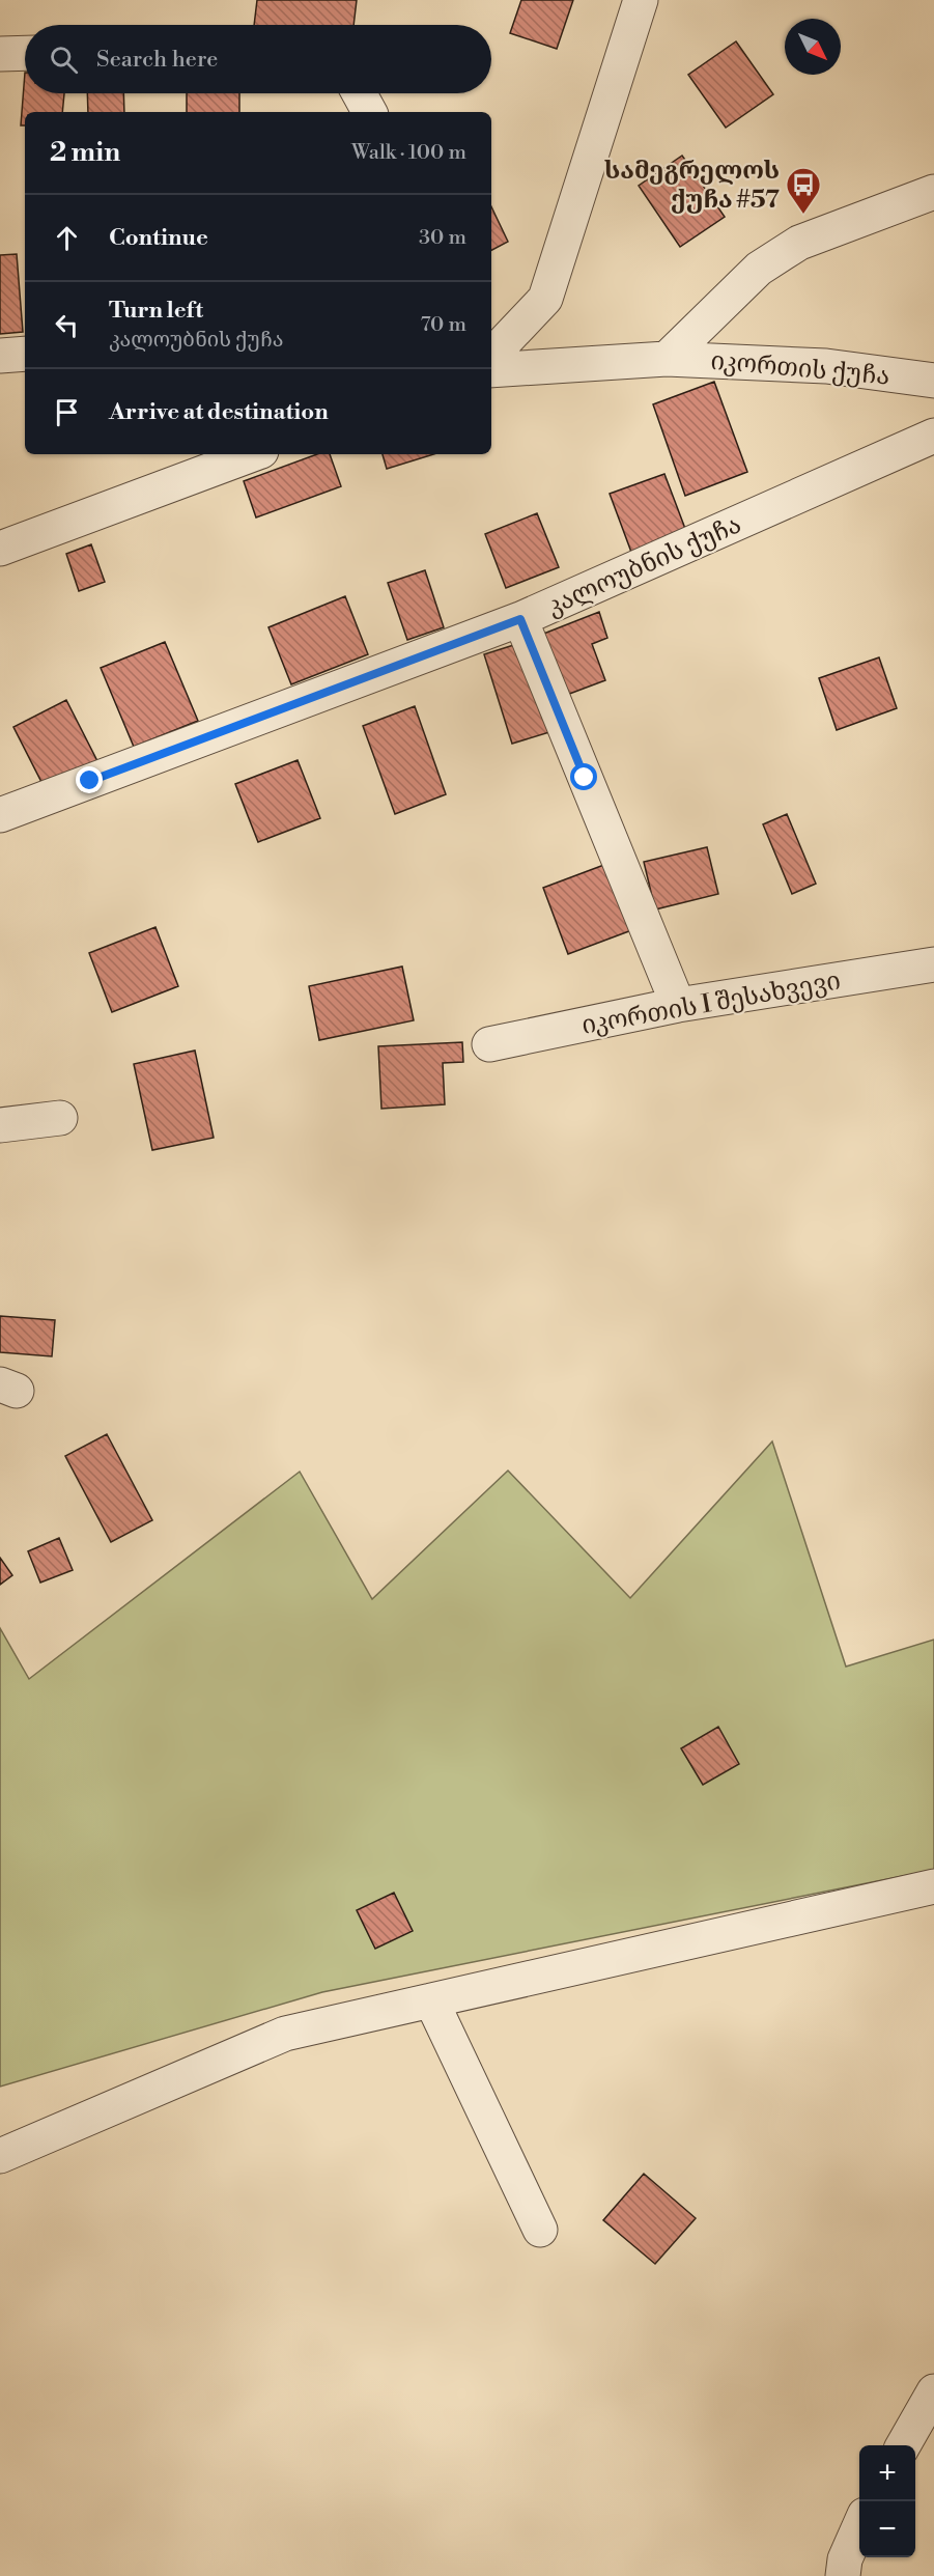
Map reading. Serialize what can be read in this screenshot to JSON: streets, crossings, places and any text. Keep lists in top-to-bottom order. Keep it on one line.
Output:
{"streets":{"street":["იკორთის ქუჩა","კალოუბნის ქუჩა","იკორთის I შესახვევი"]},"places":{"bus stop":["სამეგრელოს ქუჩა #57"]},"north":"bottom right","page":{"search":"Search here","heading":["2 min","Walk · 100 m"],"list":[["Continue","30 m"],["Turn left","კალოუბნის ქუჩა","70 m"],"Arrive at destination"],"map_buttons":["+","−"]}}
